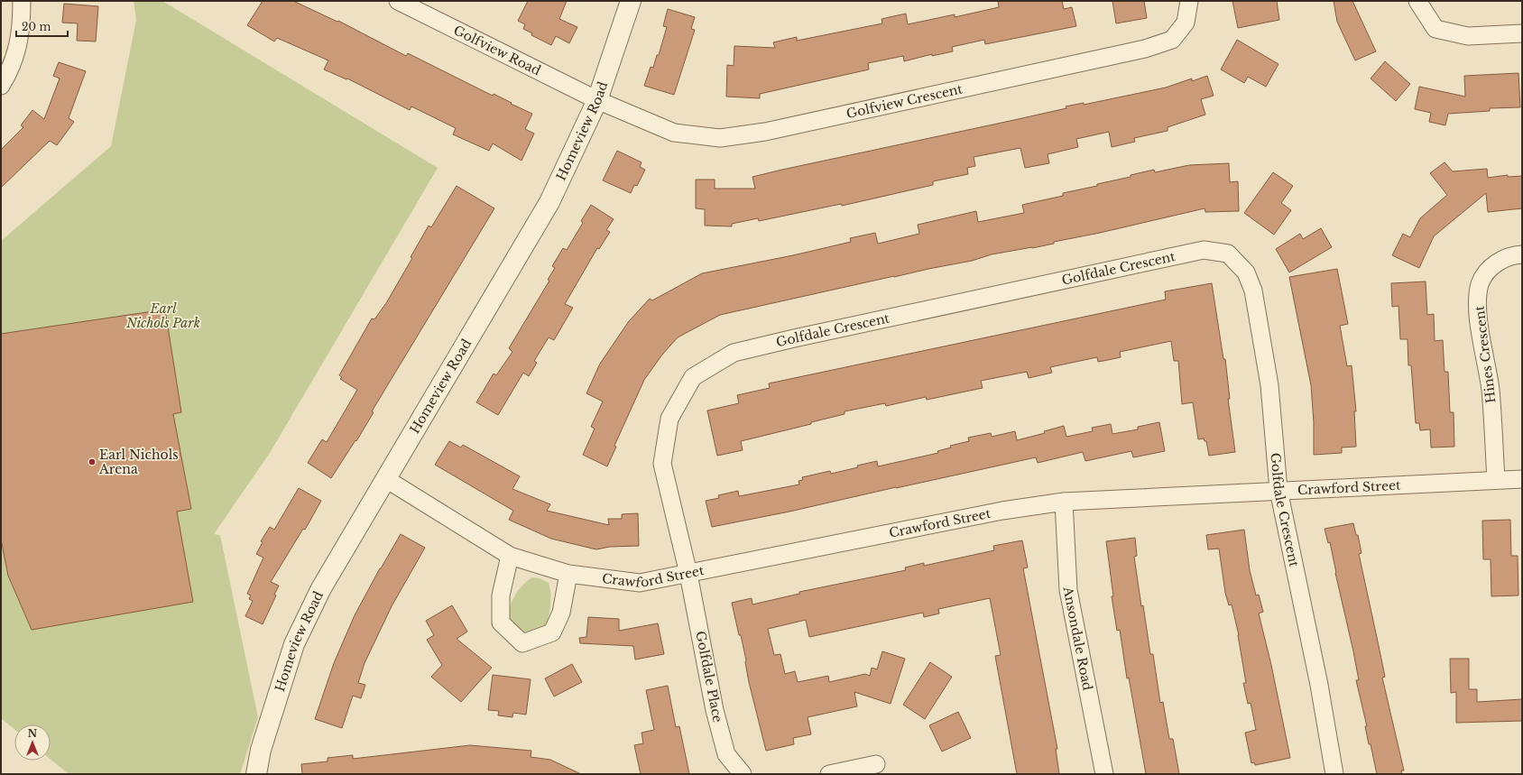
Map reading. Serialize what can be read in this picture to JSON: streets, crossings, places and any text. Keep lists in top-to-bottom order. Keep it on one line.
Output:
{"streets":{"street":["Golfview Road","Golfview Crescent","Homeview Road","Golfdale Crescent","Hines Crescent","Crawford Street","Ansondale Road","Golfdale Place"]},"crossings":[["Golfview Road","Golfview Crescent"],["Golfview Road","Homeview Road"],["Golfview Crescent","Homeview Road"],["Homeview Road","Crawford Street"],["Golfdale Crescent","Crawford Street"],["Golfdale Crescent","Golfdale Place"],["Hines Crescent","Crawford Street"],["Crawford Street","Ansondale Road"],["Crawford Street","Golfdale Place"]],"parks":["Earl Nichols Park"],"places":["Earl Nichols Arena"],"scale_bar":"20 m","north":"top"}
